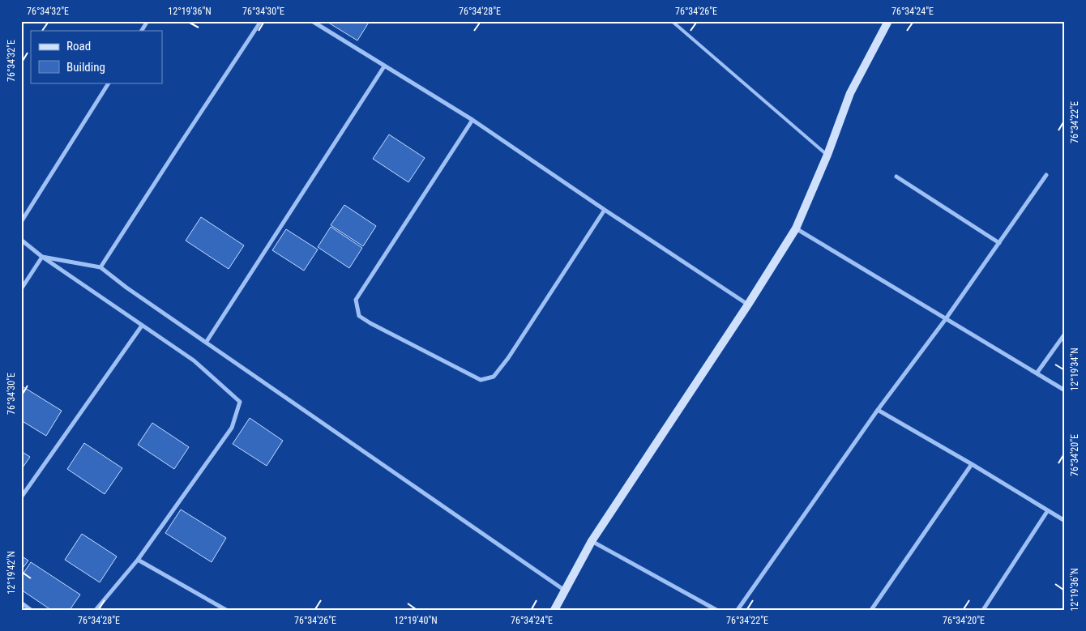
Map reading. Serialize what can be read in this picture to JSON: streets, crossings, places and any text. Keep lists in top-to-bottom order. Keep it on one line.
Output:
{"legend":["Road","Building"],"coordinates":["76°34'32\"E","12°19'36\"N","76°34'30\"E","76°34'28\"E","76°34'26\"E","76°34'24\"E","76°34'22\"E","12°19'34\"N","76°34'20\"E","12°19'42\"N","12°19'40\"N"]}
